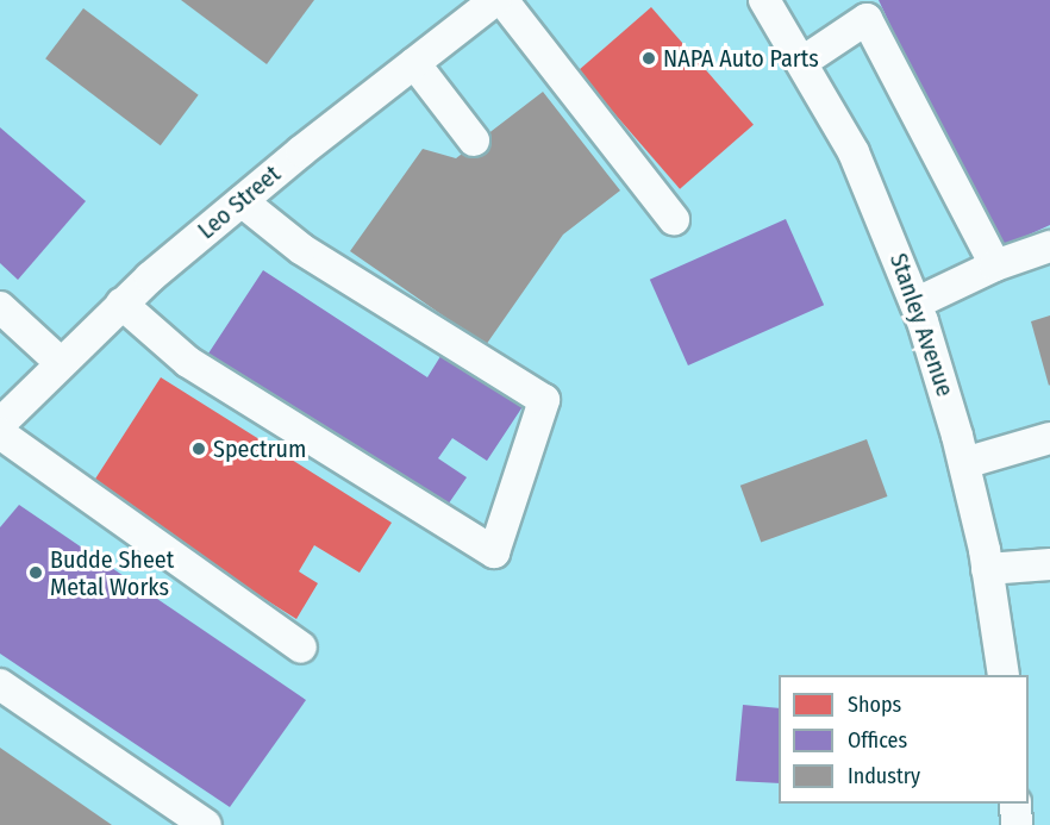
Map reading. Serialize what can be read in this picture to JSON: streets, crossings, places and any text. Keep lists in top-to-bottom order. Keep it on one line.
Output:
{"streets":{"street":["Leo Street","Stanley Avenue"]},"places":["NAPA Auto Parts","Spectrum","Budde Sheet Metal Works"],"legend":["Shops","Offices","Industry"]}
